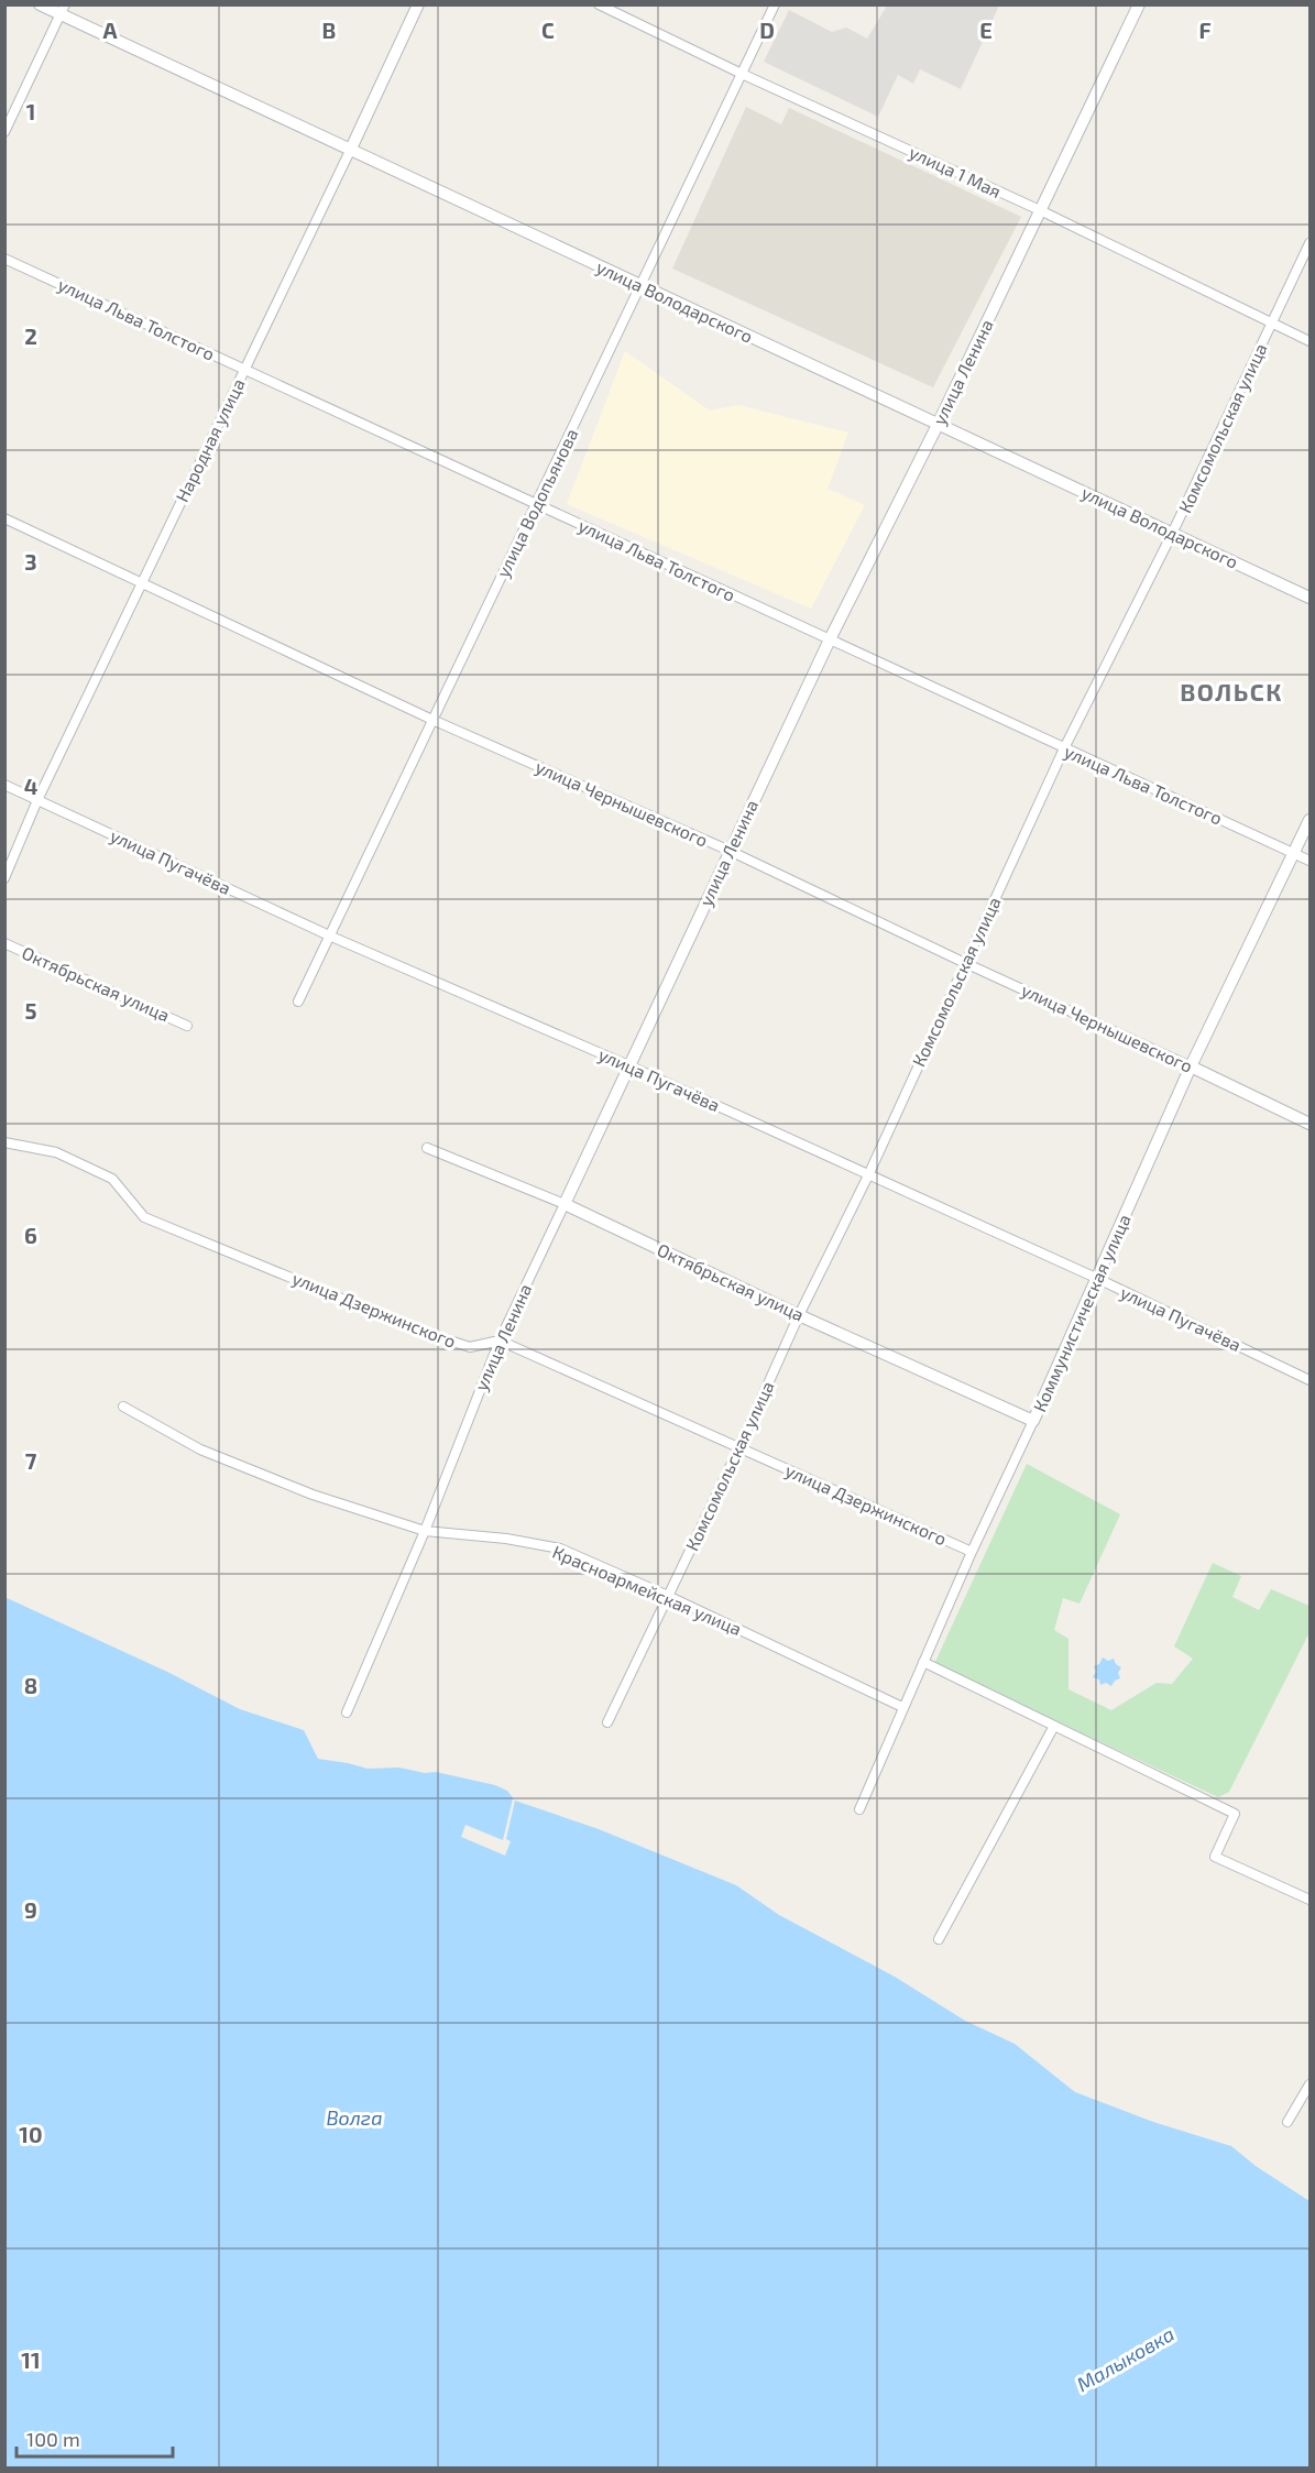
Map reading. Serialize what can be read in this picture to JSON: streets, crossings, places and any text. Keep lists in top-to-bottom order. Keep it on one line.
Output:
{"streets":{"street":["улица 1 Мая","улица Володарского","улица Льва Толстого","улица Ленина","Комсомольская улица","Народная улица","улица Водопьянова","улица Чернышевского","улица Пугачёва","Октябрьская улица","улица Дзержинского","Коммунистическая улица","Красноармейская улица"]},"crossings":[["улица 1 Мая","улица Ленина"],["улица 1 Мая","Комсомольская улица"],["улица 1 Мая","улица Водопьянова"],["улица Володарского","улица Ленина"],["улица Володарского","Комсомольская улица"],["улица Володарского","Народная улица"],["улица Володарского","улица Водопьянова"],["улица Льва Толстого","улица Ленина"],["улица Льва Толстого","Комсомольская улица"],["улица Льва Толстого","Народная улица"],["улица Льва Толстого","улица Водопьянова"],["улица Льва Толстого","Коммунистическая улица"],["улица Ленина","улица Чернышевского"],["улица Ленина","улица Пугачёва"],["улица Ленина","Октябрьская улица"],["улица Ленина","улица Дзержинского"],["улица Ленина","Красноармейская улица"],["Комсомольская улица","улица Чернышевского"],["Комсомольская улица","улица Пугачёва"],["Комсомольская улица","Октябрьская улица"],["Комсомольская улица","улица Дзержинского"],["Комсомольская улица","Красноармейская улица"],["Народная улица","улица Чернышевского"],["Народная улица","улица Пугачёва"],["улица Водопьянова","улица Чернышевского"],["улица Водопьянова","улица Пугачёва"],["улица Чернышевского","Коммунистическая улица"],["улица Пугачёва","Коммунистическая улица"],["Октябрьская улица","Коммунистическая улица"],["улица Дзержинского","Коммунистическая улица"],["Коммунистическая улица","Красноармейская улица"]],"districts":["ВОЛЬСК"],"water":["Волга","Малыковка"],"scale_bar":"100 m","grid":{"columns":["A","B","C","D","E","F"],"rows":["1","2","3","4","5","6","7","8","9","10","11"]}}
